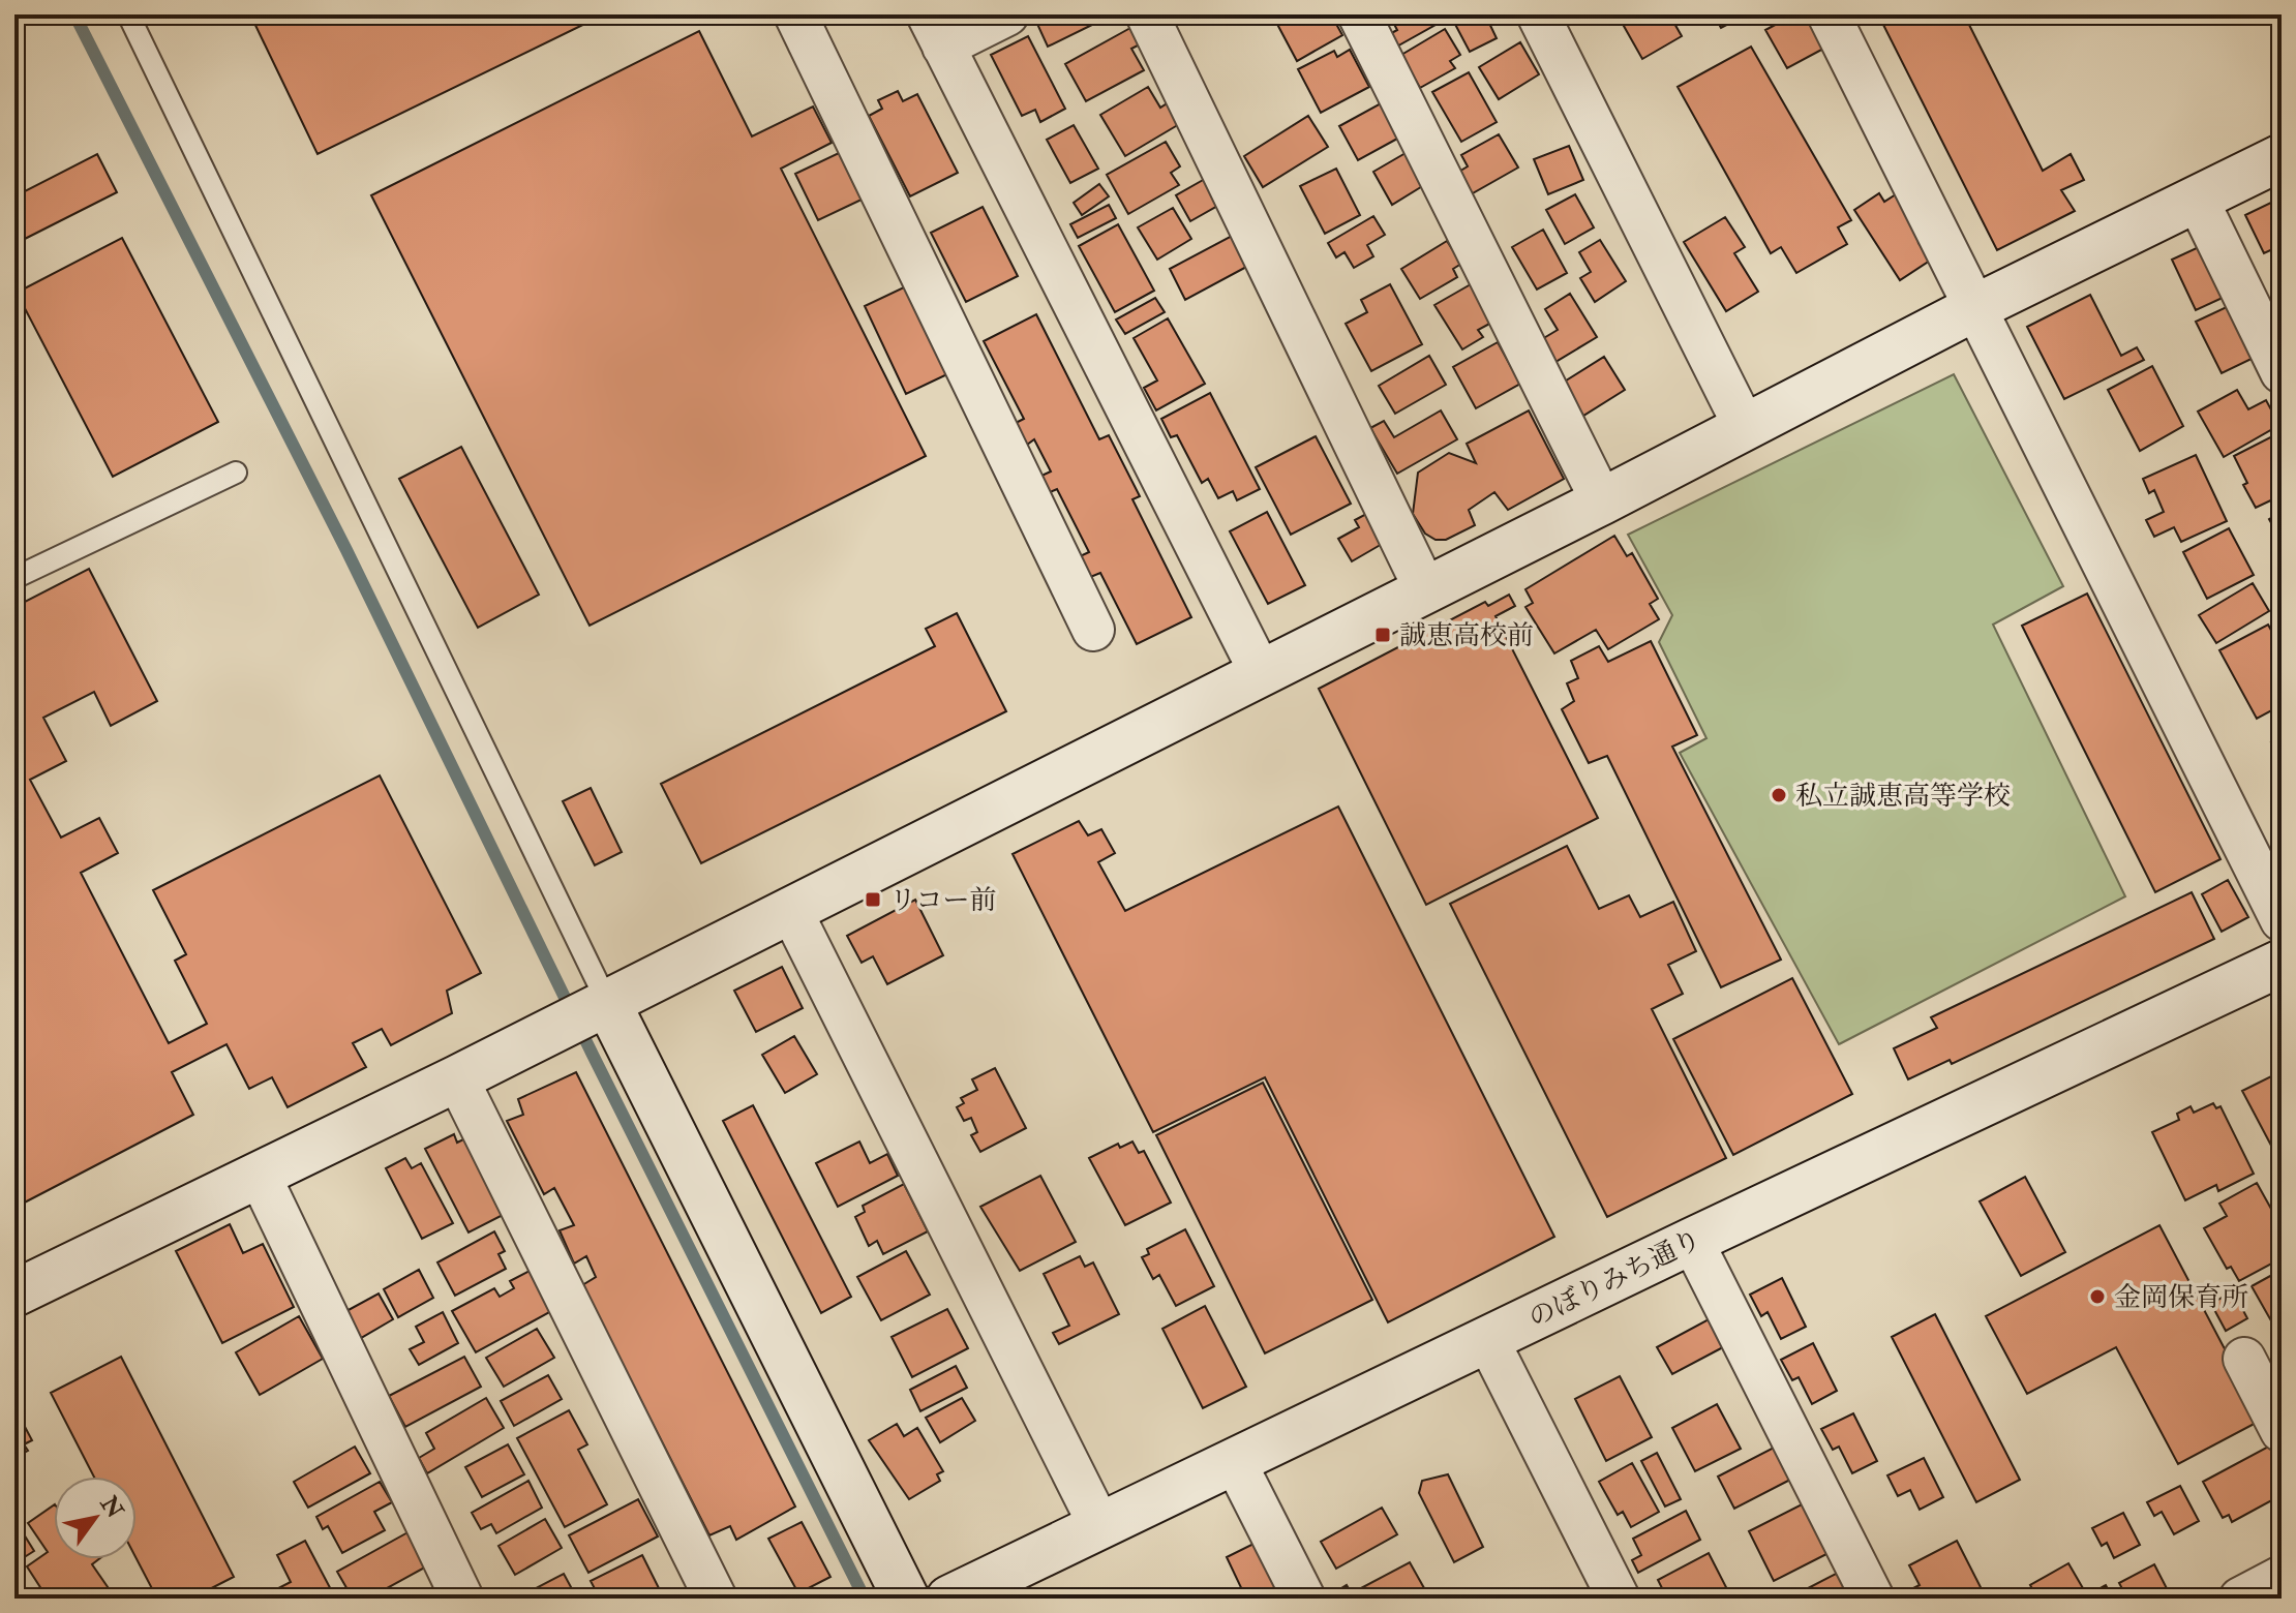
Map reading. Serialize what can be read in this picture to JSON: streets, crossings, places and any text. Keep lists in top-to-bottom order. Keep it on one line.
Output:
{"streets":{"street":["のぼりみち通り"]},"places":{"transit":["誠恵高校前","リコー前"],"other":["私立誠恵高等学校","金岡保育所"]},"north":"top right"}
